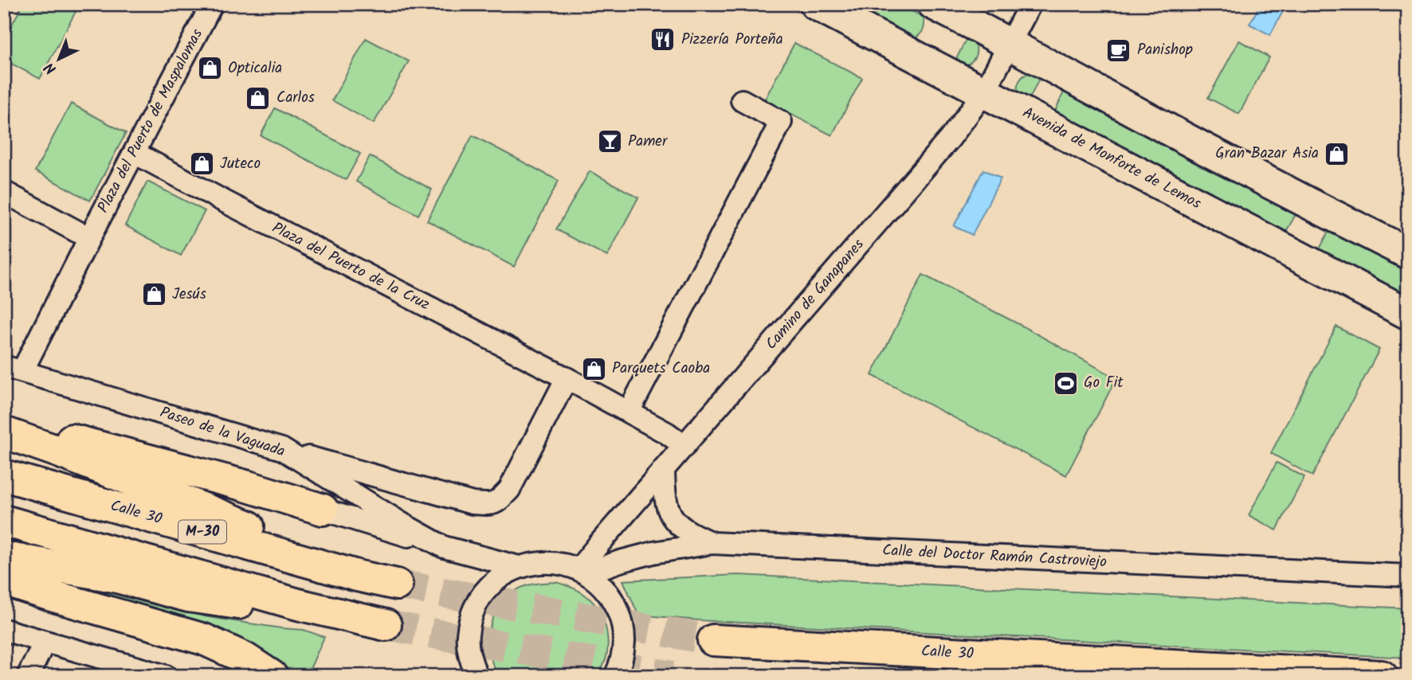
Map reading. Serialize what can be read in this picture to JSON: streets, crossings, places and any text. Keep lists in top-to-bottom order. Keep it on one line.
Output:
{"streets":{"highway":["Calle 30","M-30"],"street":["Plaza del Puerto de Maspalomas","Avenida de Monforte de Lemos","Plaza del Puerto de la Cruz","Camino de Ganapanes","Paseo de la Vaguada","Calle del Doctor Ramón Castroviejo"]},"crossings":[["Plaza del Puerto de Maspalomas","Plaza del Puerto de la Cruz"],["Plaza del Puerto de Maspalomas","Paseo de la Vaguada"],["Avenida de Monforte de Lemos","Camino de Ganapanes"],["Plaza del Puerto de la Cruz","Camino de Ganapanes"],["Camino de Ganapanes","Calle del Doctor Ramón Castroviejo"]],"places":{"restaurant":["Pizzería Porteña"],"cafe":["Panishop"],"shop":["Opticalia","Carlos","Gran Bazar Asia","Juteco","Jesús","Parquets Caoba"],"bar":["Pamer"],"sports":["Go Fit"]},"north":"bottom left"}
